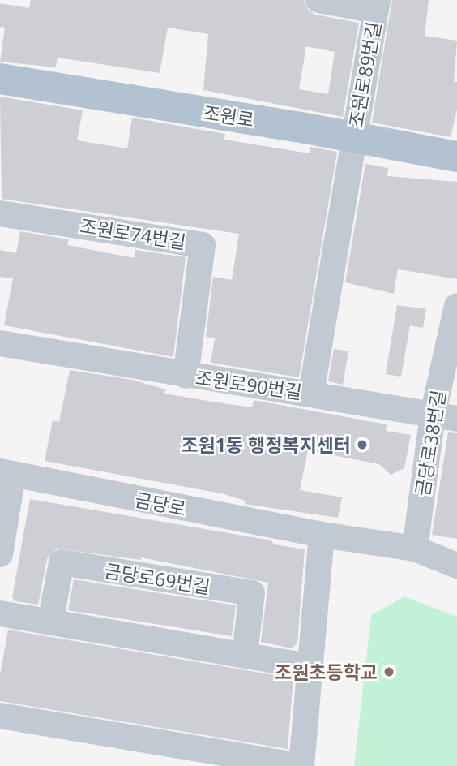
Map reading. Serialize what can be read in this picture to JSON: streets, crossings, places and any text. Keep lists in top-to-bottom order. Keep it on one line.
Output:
{"streets":{"main road":["조원로"],"street":["조원로89번길","조원로74번길","조원로90번길","금당로38번길","금당로","금당로69번길"]},"crossings":[["조원로89번길","조원로"],["조원로89번길","조원로90번길"],["조원로","조원로90번길"],["조원로74번길","조원로90번길"],["금당로38번길","금당로"]],"places":["조원1동 행정복지센터","조원초등학교"]}
